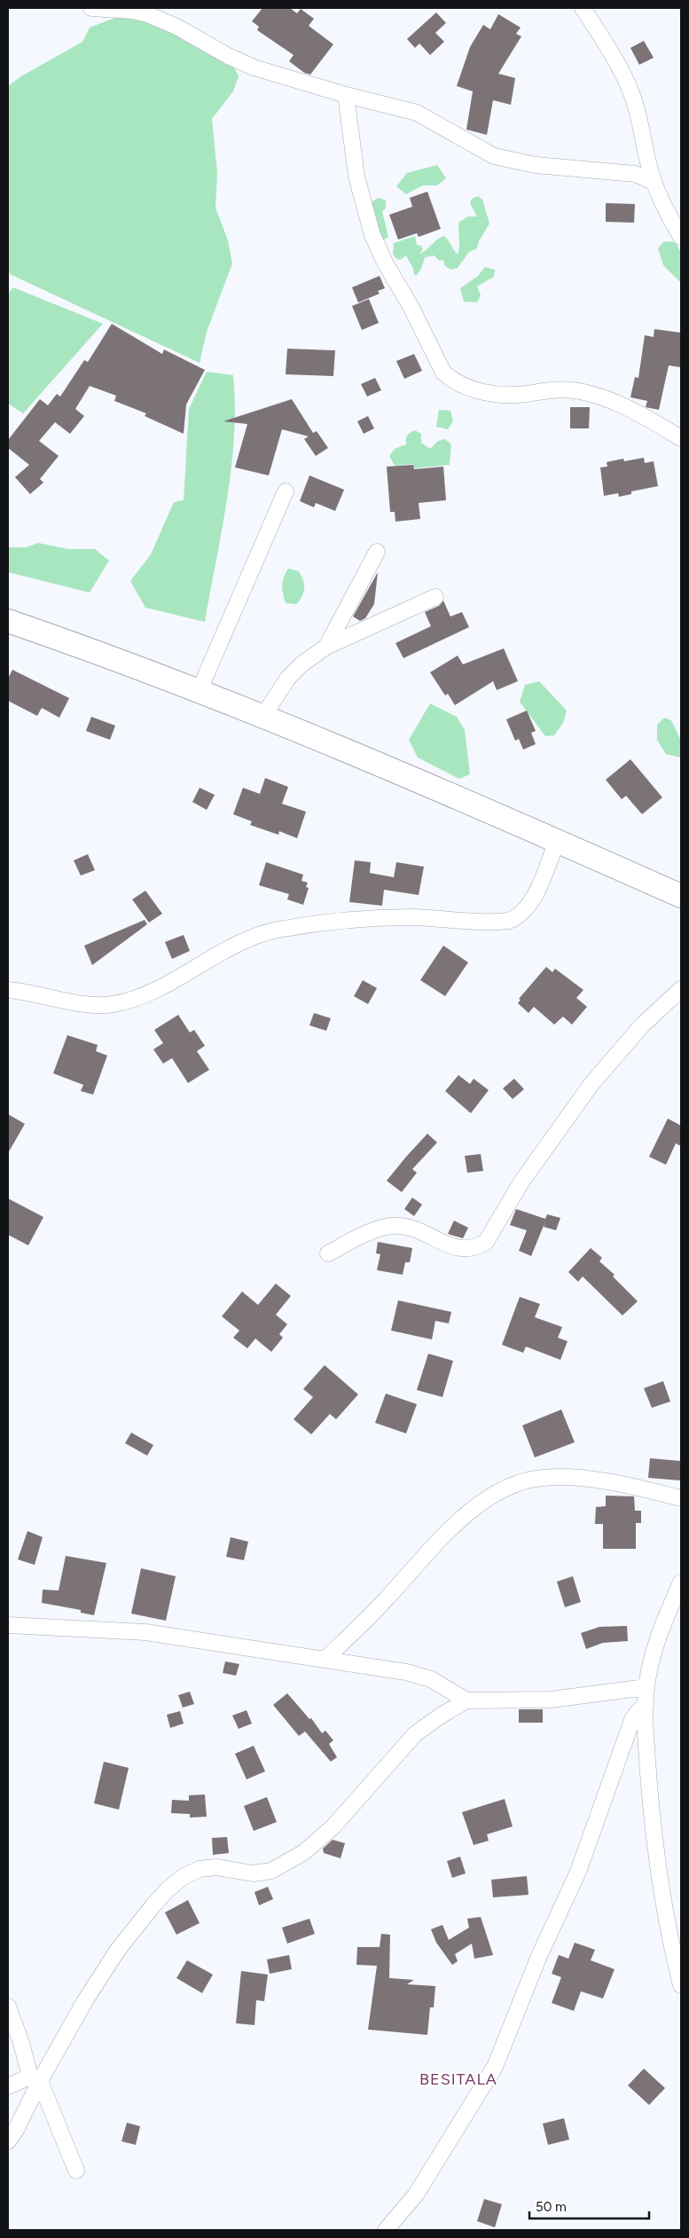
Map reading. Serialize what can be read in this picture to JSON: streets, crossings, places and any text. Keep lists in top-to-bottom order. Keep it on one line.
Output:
{"districts":["BESITALA"],"scale_bar":"50 m"}
